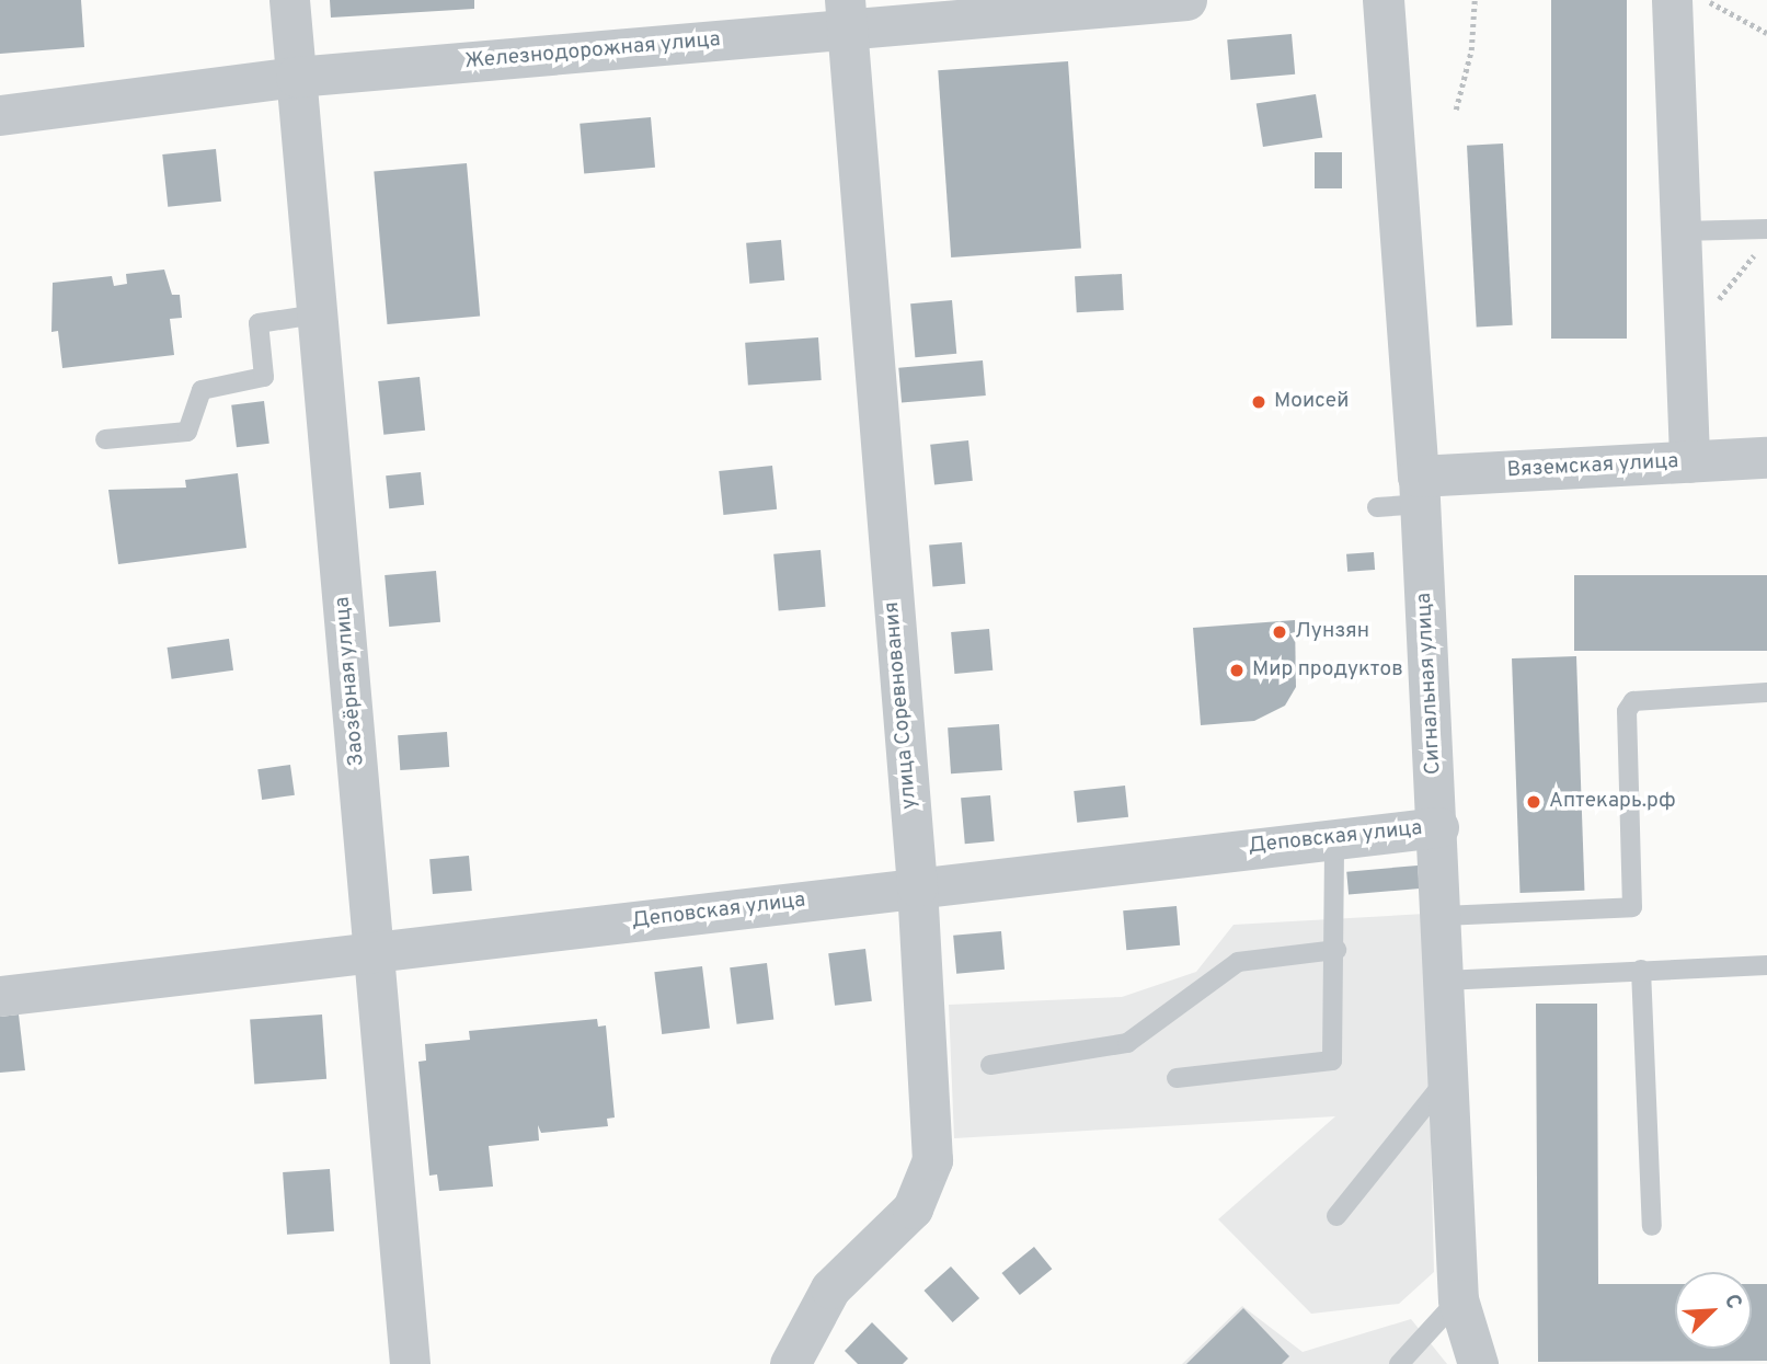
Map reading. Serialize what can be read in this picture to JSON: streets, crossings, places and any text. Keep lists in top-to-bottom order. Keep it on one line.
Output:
{"streets":{"street":["Железнодорожная улица","Вяземская улица","Заозёрная улица","Сигнальная улица","улица Соревнования","Деповская улица"]},"crossings":[["Железнодорожная улица","Заозёрная улица"],["Железнодорожная улица","улица Соревнования"],["Вяземская улица","Сигнальная улица"],["Заозёрная улица","Деповская улица"],["Сигнальная улица","Деповская улица"],["улица Соревнования","Деповская улица"]],"places":["Моисей","Лунзян","Мир продуктов","Аптекарь.рф"],"north":"top right"}
